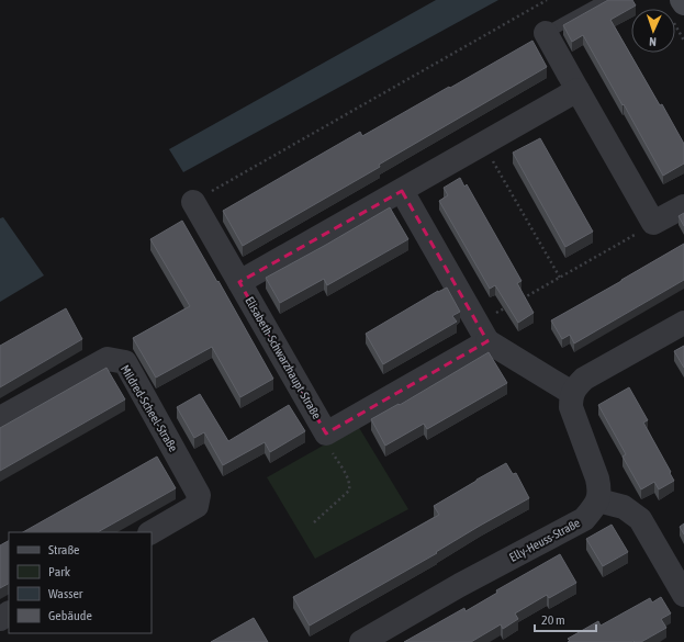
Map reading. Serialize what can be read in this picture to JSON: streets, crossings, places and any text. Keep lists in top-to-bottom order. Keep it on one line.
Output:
{"streets":{"street":["Elisabeth-Schwarzhaupt-Straße","Mildred-Scheel-Straße","Elly-Heuss-Straße"]},"legend":["Straße","Park","Wasser","Gebäude"],"scale_bar":"20 m","north":"bottom"}
